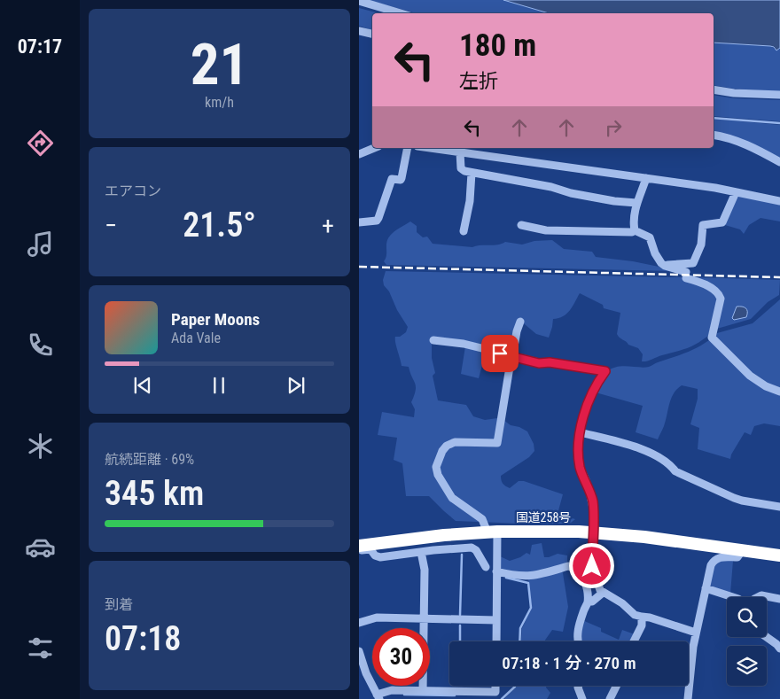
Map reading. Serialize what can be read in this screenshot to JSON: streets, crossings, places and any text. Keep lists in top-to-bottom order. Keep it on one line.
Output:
{"streets":{"highway":["国道258号"]},"page":{"tabs":"07:17","tile":[["21","km/h"],"エアコン",["航続距離 · 69%","345 km"],["到着","07:18"]],"turn":["180 m","左折"],"heat":["−","21.5°","+"],"song":["Paper Moons","Ada Vale"],"limit":"30","trip":"07:18 · 1 分 · 270 m"}}
